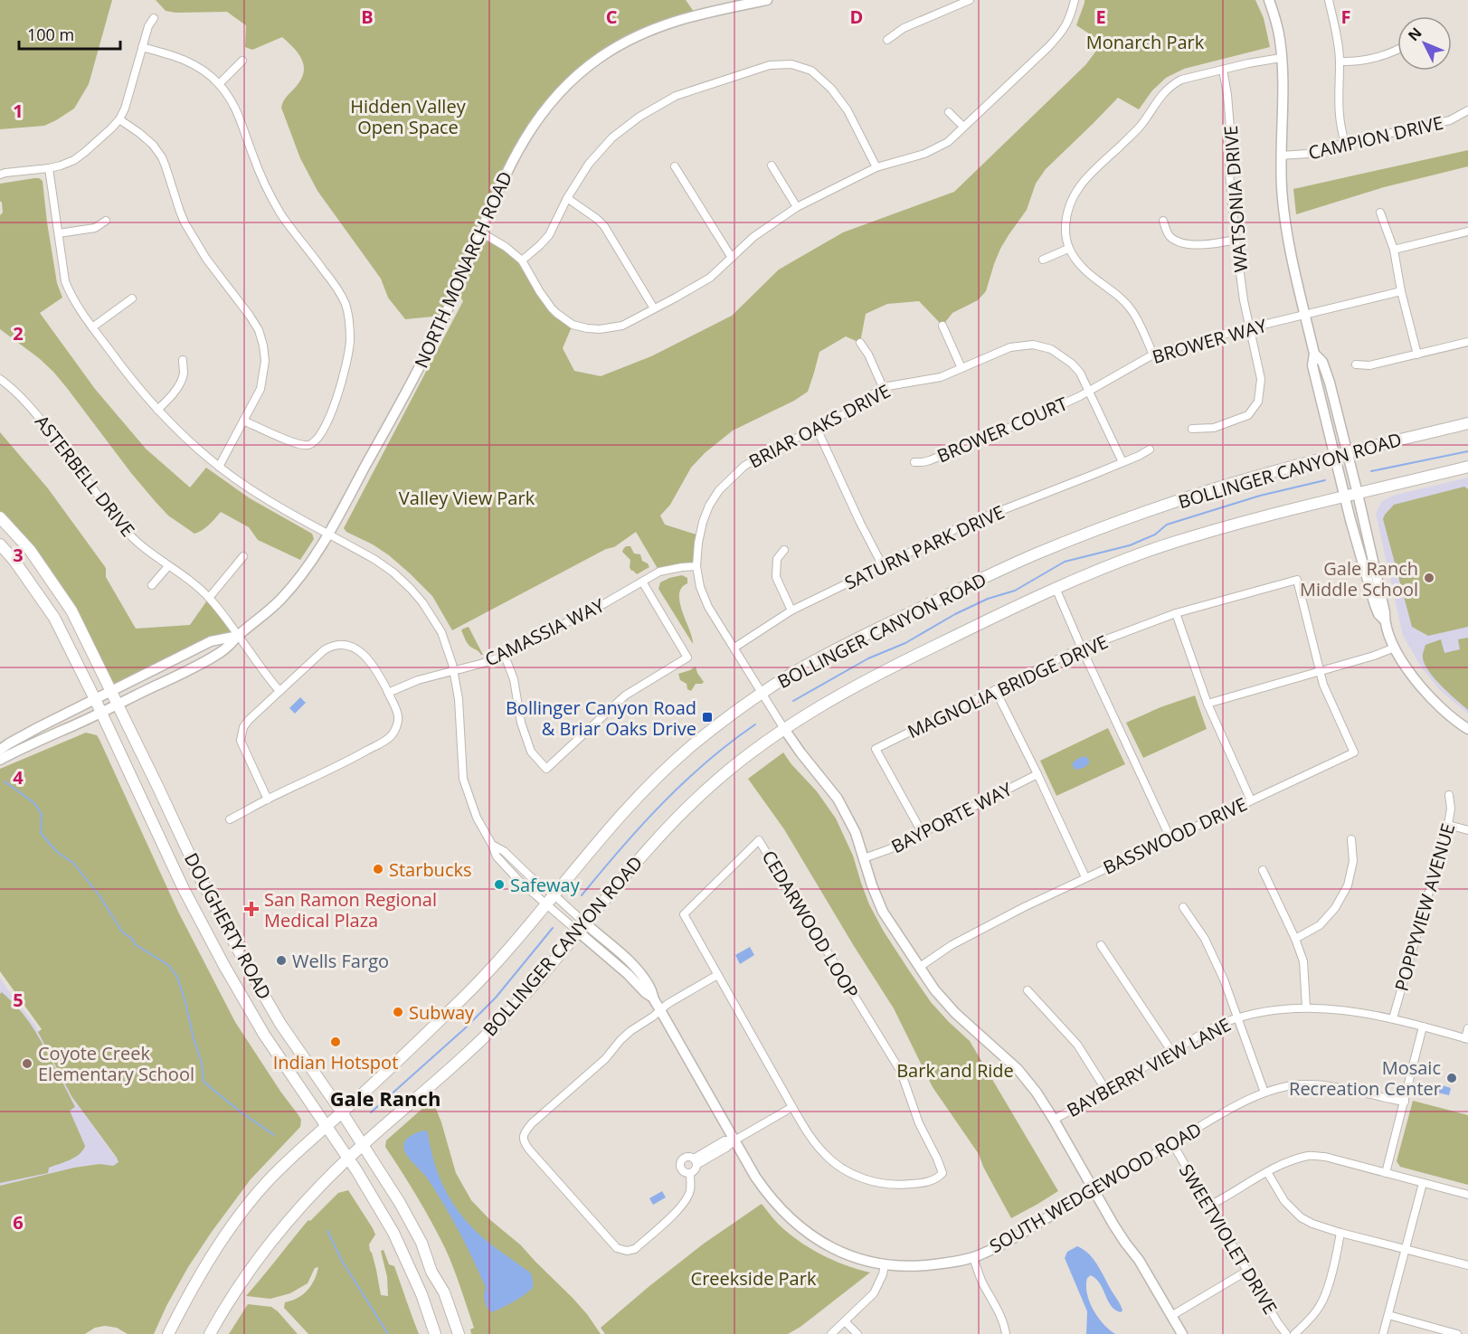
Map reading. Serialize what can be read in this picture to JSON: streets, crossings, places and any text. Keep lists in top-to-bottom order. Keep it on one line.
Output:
{"streets":{"main road":["BOLLINGER CANYON ROAD","DOUGHERTY ROAD"],"street":["CAMPION DRIVE","WATSONIA DRIVE","NORTH MONARCH ROAD","BROWER WAY","BRIAR OAKS DRIVE","BROWER COURT","ASTERBELL DRIVE","SATURN PARK DRIVE","CAMASSIA WAY","MAGNOLIA BRIDGE DRIVE","BAYPORTE WAY","BASSWOOD DRIVE","POPPYVIEW AVENUE","CEDARWOOD LOOP","BAYBERRY VIEW LANE","SOUTH WEDGEWOOD ROAD","SWEETVIOLET DRIVE"]},"crossings":[["WATSONIA DRIVE","BROWER WAY"],["NORTH MONARCH ROAD","ASTERBELL DRIVE"],["NORTH MONARCH ROAD","DOUGHERTY ROAD"],["BROWER WAY","BRIAR OAKS DRIVE"],["BROWER WAY","BROWER COURT"],["BRIAR OAKS DRIVE","BROWER COURT"],["BRIAR OAKS DRIVE","BOLLINGER CANYON ROAD"],["BRIAR OAKS DRIVE","SATURN PARK DRIVE"],["BRIAR OAKS DRIVE","CAMASSIA WAY"],["BOLLINGER CANYON ROAD","DOUGHERTY ROAD"],["BOLLINGER CANYON ROAD","SOUTH WEDGEWOOD ROAD"],["MAGNOLIA BRIDGE DRIVE","BAYPORTE WAY"],["MAGNOLIA BRIDGE DRIVE","BASSWOOD DRIVE"],["POPPYVIEW AVENUE","BAYBERRY VIEW LANE"],["SOUTH WEDGEWOOD ROAD","SWEETVIOLET DRIVE"]],"districts":["Gale Ranch"],"parks":["Monarch Park","Hidden Valley Open Space","Valley View Park","Bark and Ride","Creekside Park"],"places":{"other":["Gale Ranch Middle School","Starbucks","Safeway","Wells Fargo","Subway","Indian Hotspot","Coyote Creek Elementary School","Mosaic Recreation Center"],"transit":["Bollinger Canyon Road & Briar Oaks Drive"],"health":["San Ramon Regional Medical Plaza"]},"scale_bar":"100 m","north":"top left","grid":{"columns":["B","C","D","E","F"],"rows":["1","2","3","4","5","6"]}}
